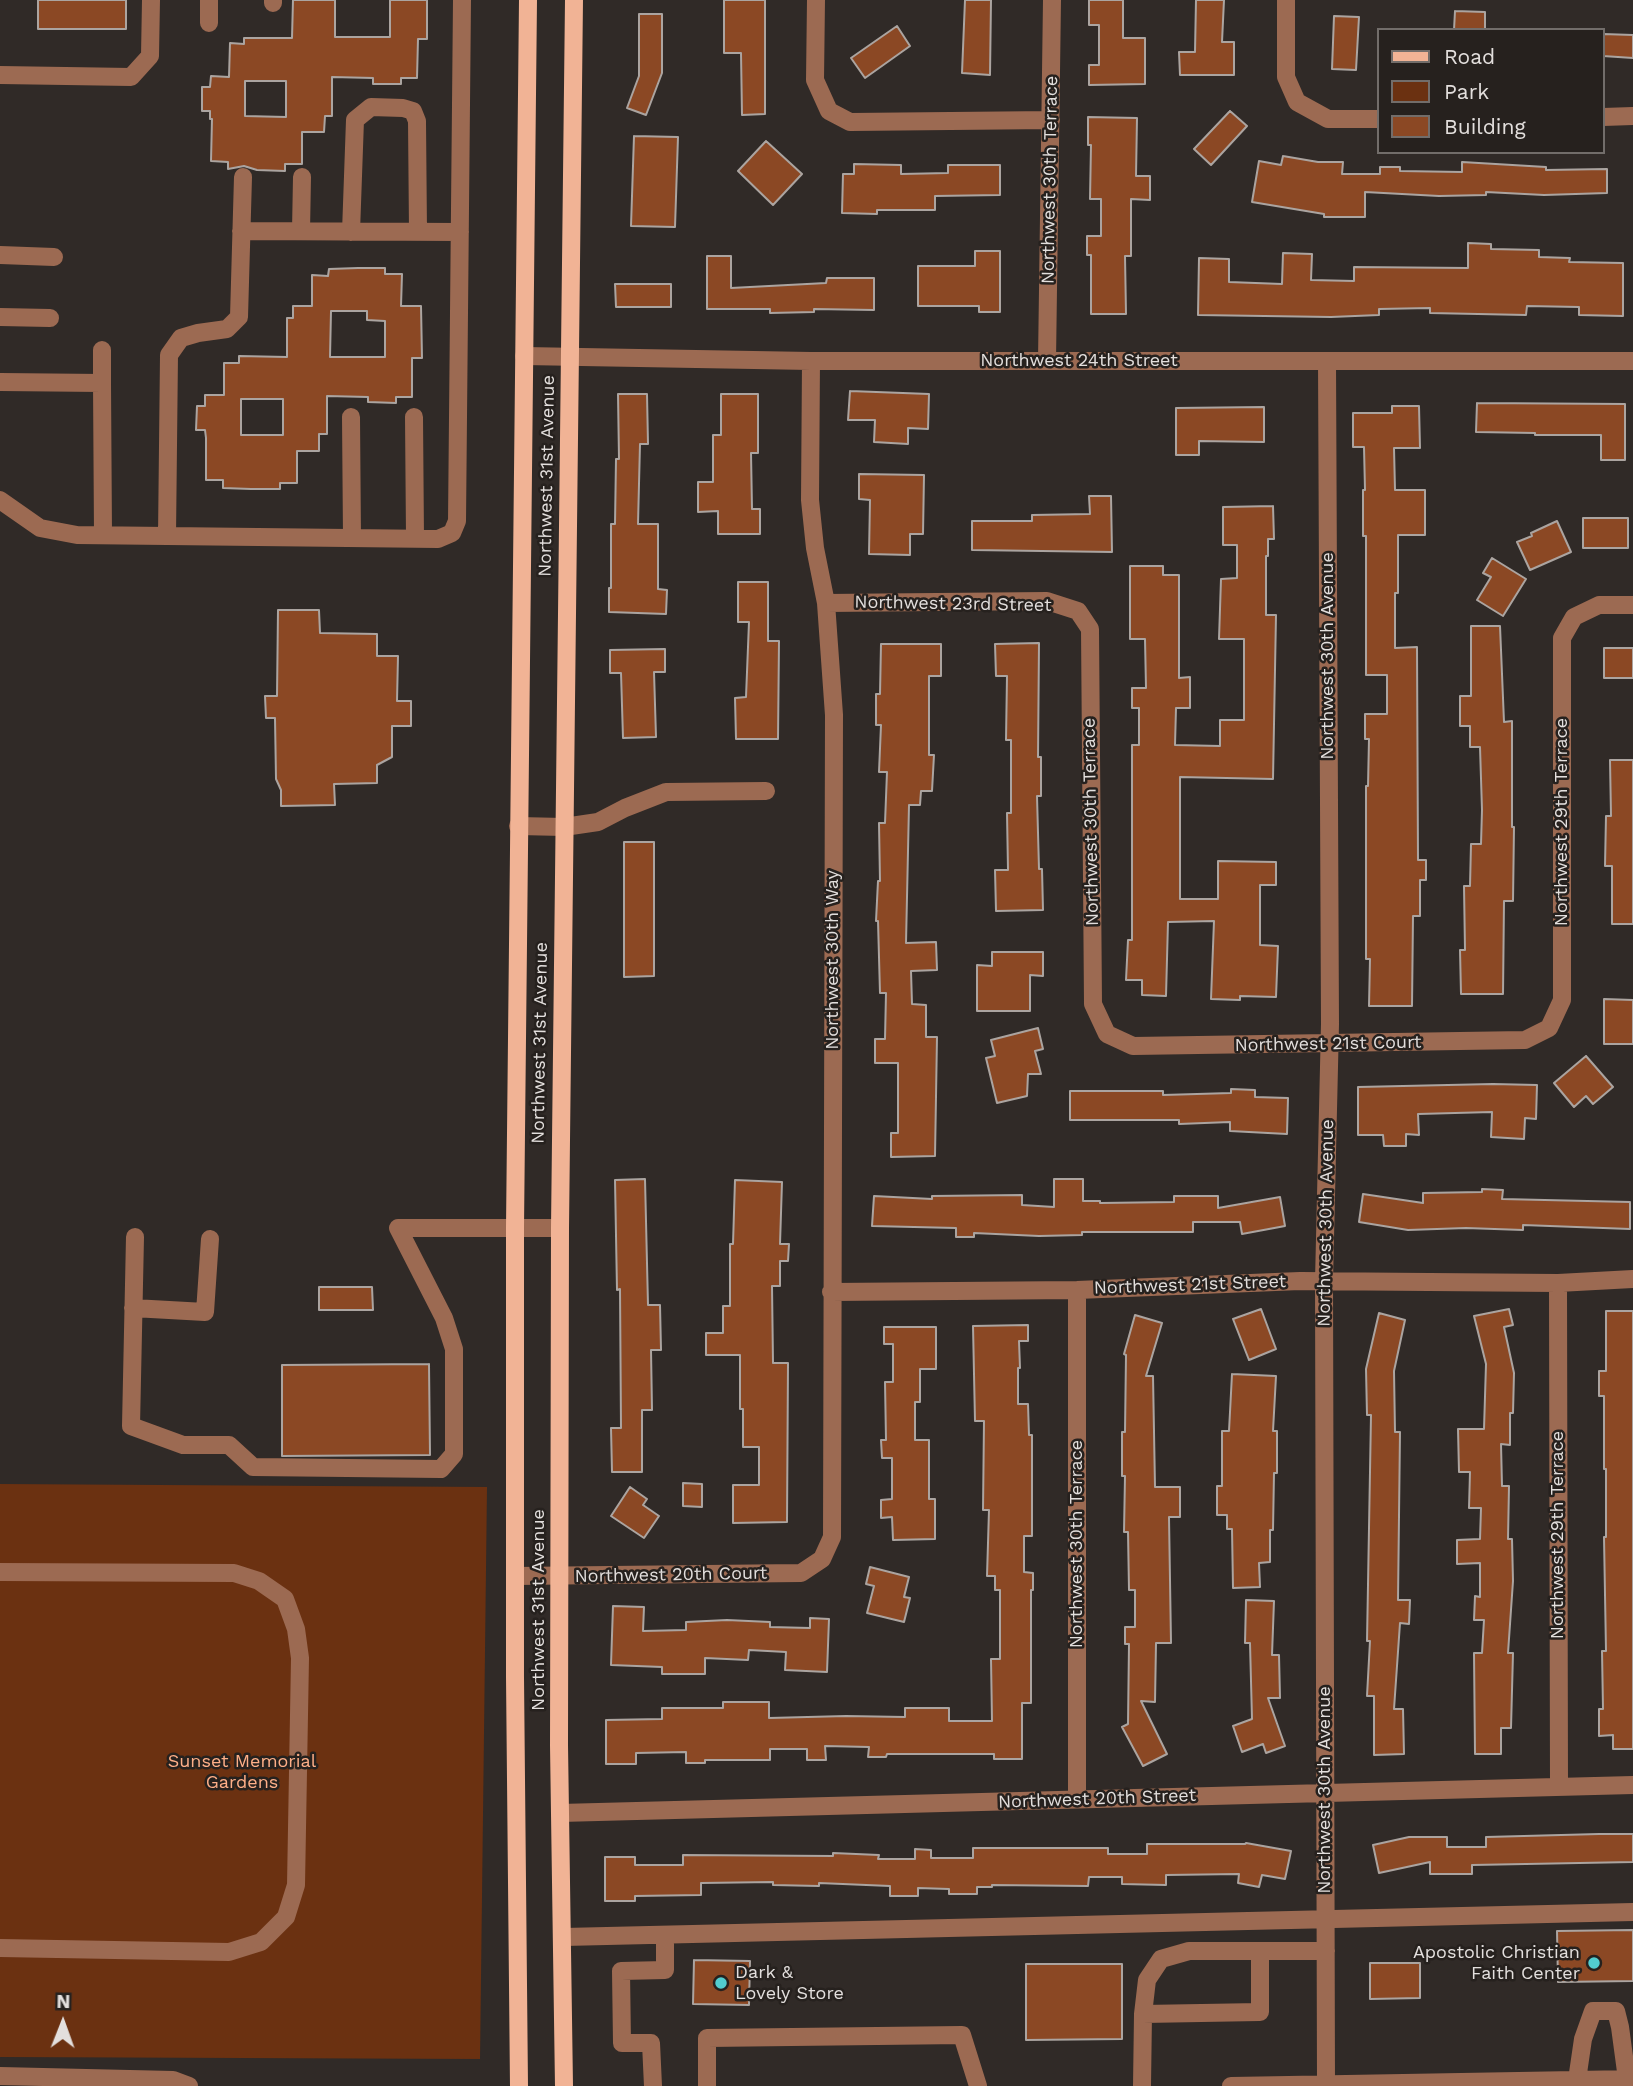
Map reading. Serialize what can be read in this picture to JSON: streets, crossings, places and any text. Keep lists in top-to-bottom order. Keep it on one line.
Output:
{"streets":{"main road":["Northwest 31st Avenue"],"street":["Northwest 30th Terrace","Northwest 24th Street","Northwest 23rd Street","Northwest 30th Avenue","Northwest 29th Terrace","Northwest 30th Way","Northwest 21st Court","Northwest 21st Street","Northwest 20th Court","Northwest 20th Street"]},"crossings":[["Northwest 30th Terrace","Northwest 24th Street"],["Northwest 30th Terrace","Northwest 23rd Street"],["Northwest 30th Terrace","Northwest 21st Court"],["Northwest 30th Terrace","Northwest 21st Street"],["Northwest 30th Terrace","Northwest 20th Street"],["Northwest 24th Street","Northwest 31st Avenue"],["Northwest 24th Street","Northwest 30th Avenue"],["Northwest 24th Street","Northwest 30th Way"],["Northwest 31st Avenue","Northwest 20th Court"],["Northwest 31st Avenue","Northwest 20th Street"],["Northwest 23rd Street","Northwest 30th Way"],["Northwest 30th Avenue","Northwest 21st Court"],["Northwest 30th Avenue","Northwest 21st Street"],["Northwest 30th Avenue","Northwest 20th Street"],["Northwest 29th Terrace","Northwest 21st Court"],["Northwest 29th Terrace","Northwest 21st Street"],["Northwest 29th Terrace","Northwest 20th Street"],["Northwest 30th Way","Northwest 21st Street"],["Northwest 30th Way","Northwest 20th Court"]],"parks":["Sunset Memorial Gardens"],"places":["Apostolic Christian Faith Center","Dark & Lovely Store"],"legend":["Road","Park","Building"],"north":"top"}
